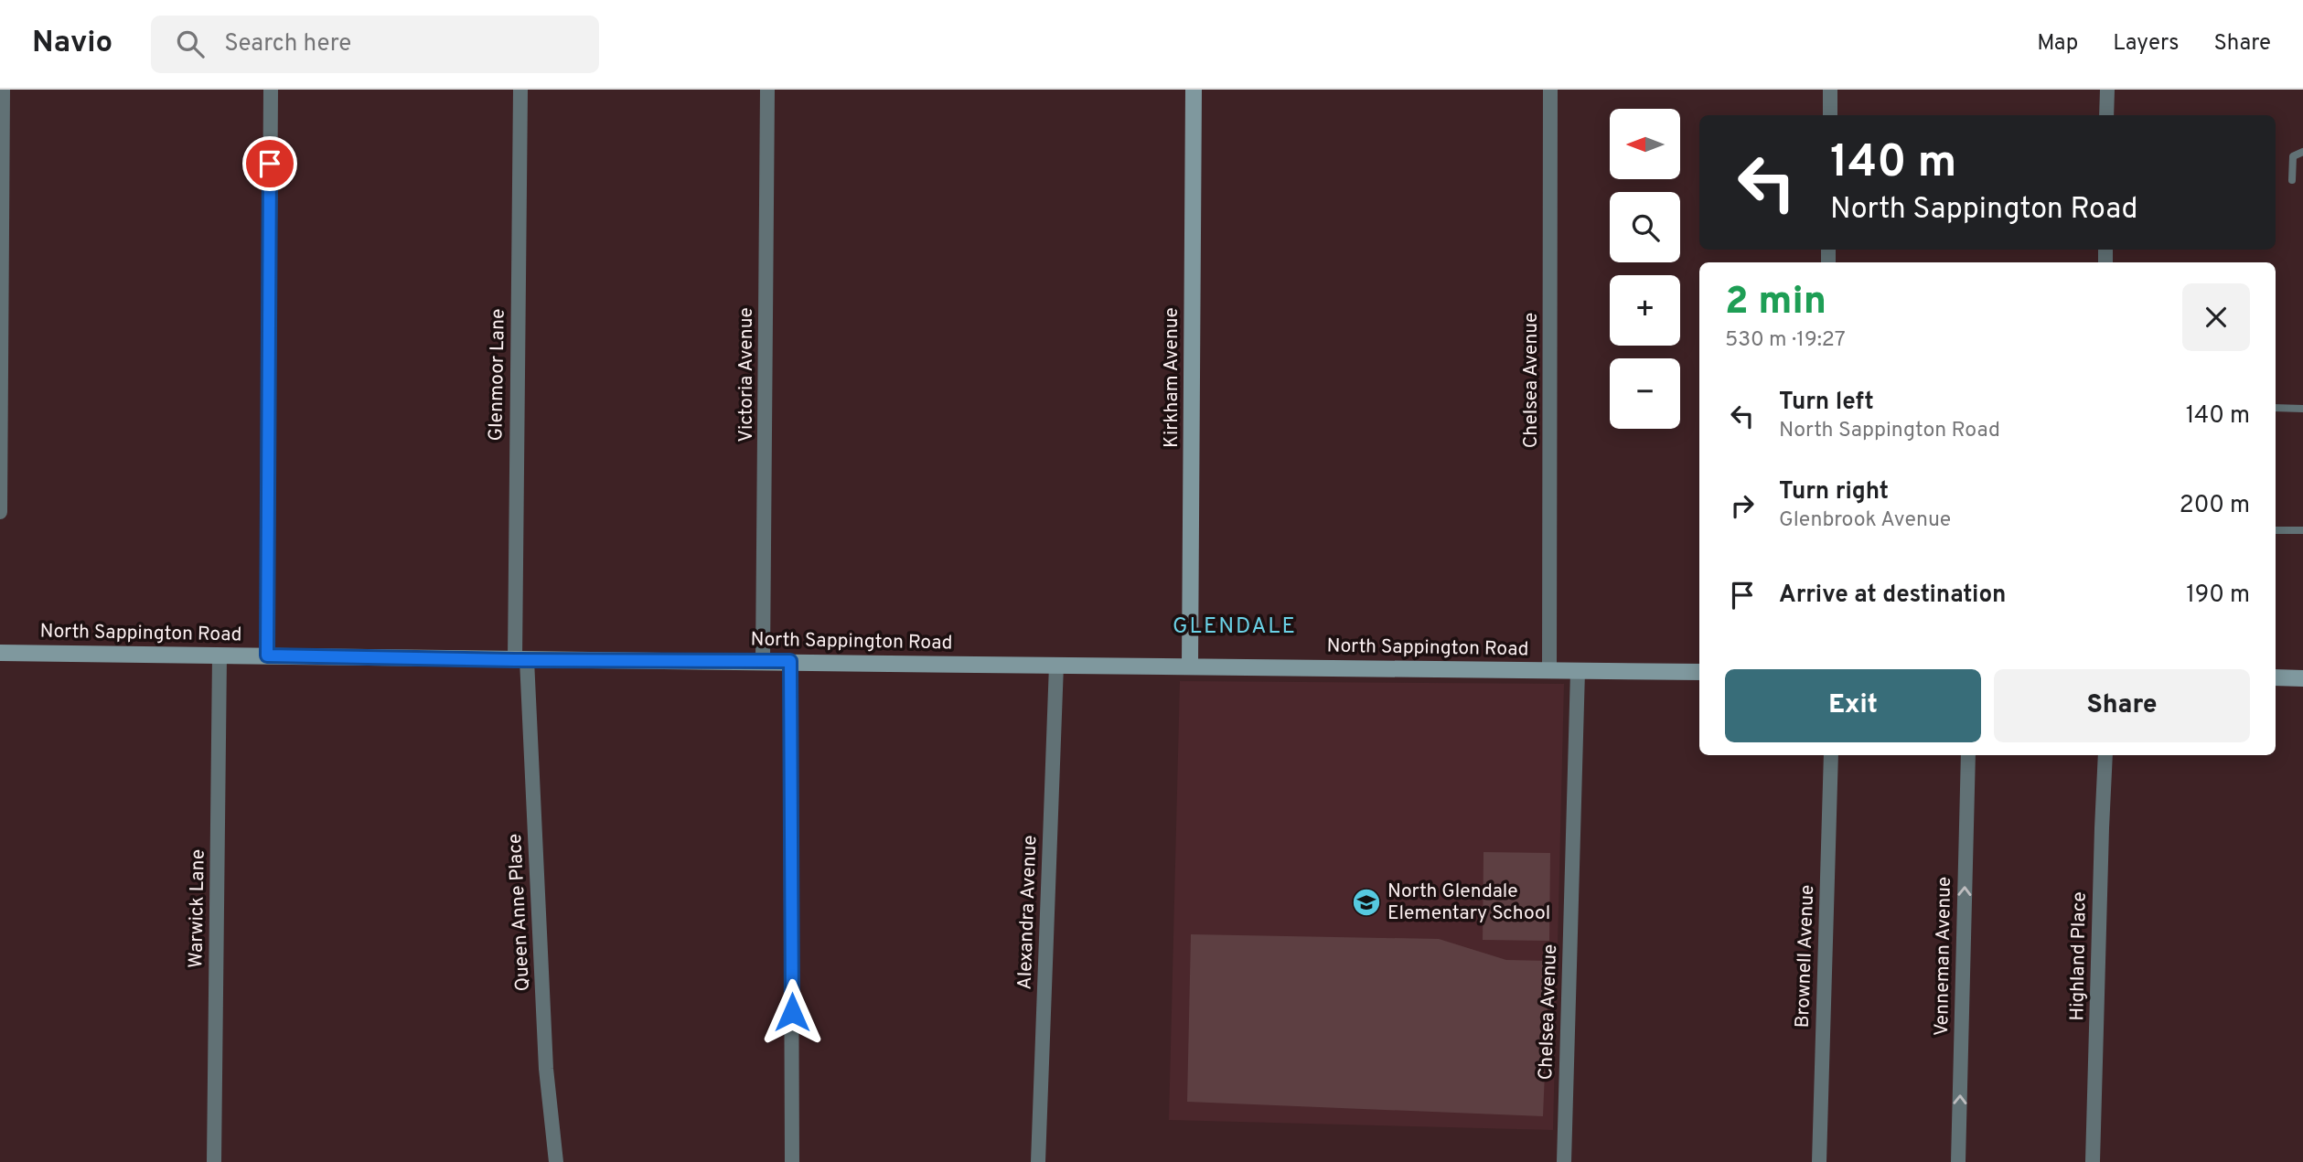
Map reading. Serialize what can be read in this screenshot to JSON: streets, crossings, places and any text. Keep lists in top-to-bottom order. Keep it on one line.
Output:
{"streets":{"street":["Glenmoor Lane","Victoria Avenue","Kirkham Avenue","Chelsea Avenue","North Sappington Road","Warwick Lane","Queen Anne Place","Alexandra Avenue","Brownell Avenue","Venneman Avenue","Highland Place"]},"crossings":[["Glenmoor Lane","North Sappington Road"],["Glenmoor Lane","Queen Anne Place"],["Victoria Avenue","North Sappington Road"],["Kirkham Avenue","North Sappington Road"],["Chelsea Avenue","North Sappington Road"],["North Sappington Road","Warwick Lane"],["North Sappington Road","Queen Anne Place"],["North Sappington Road","Alexandra Avenue"]],"one_way":["Venneman Avenue"],"districts":["GLENDALE"],"places":{"school or university":["North Glendale Elementary School"]},"north":"left","page":{"header":"Navio","search":"Search here","nav":["Map","Layers","Share"],"map_buttons":["+","−"],"turn":["140 m","North Sappington Road"],"heading":["2 min","530 m · 19:27"],"list":[{"name":"Turn left","note":"North Sappington Road","value":"140 m"},{"name":"Turn right","note":"Glenbrook Avenue","value":"200 m"},{"name":"Arrive at destination","value":"190 m"}],"buttons":["Exit","Share"]}}
